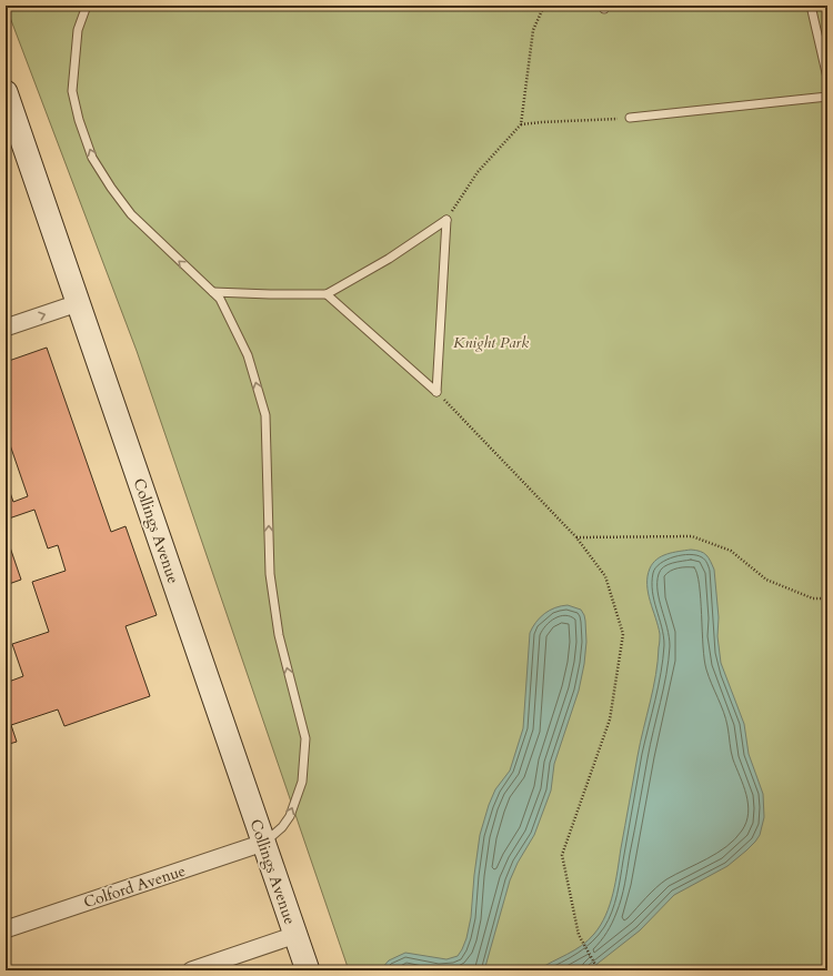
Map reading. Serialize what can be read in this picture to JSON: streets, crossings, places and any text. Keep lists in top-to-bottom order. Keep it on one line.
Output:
{"streets":{"main road":["Collings Avenue"],"street":["Colford Avenue"]},"crossings":[["Collings Avenue","Colford Avenue"]],"parks":["Knight Park"]}
